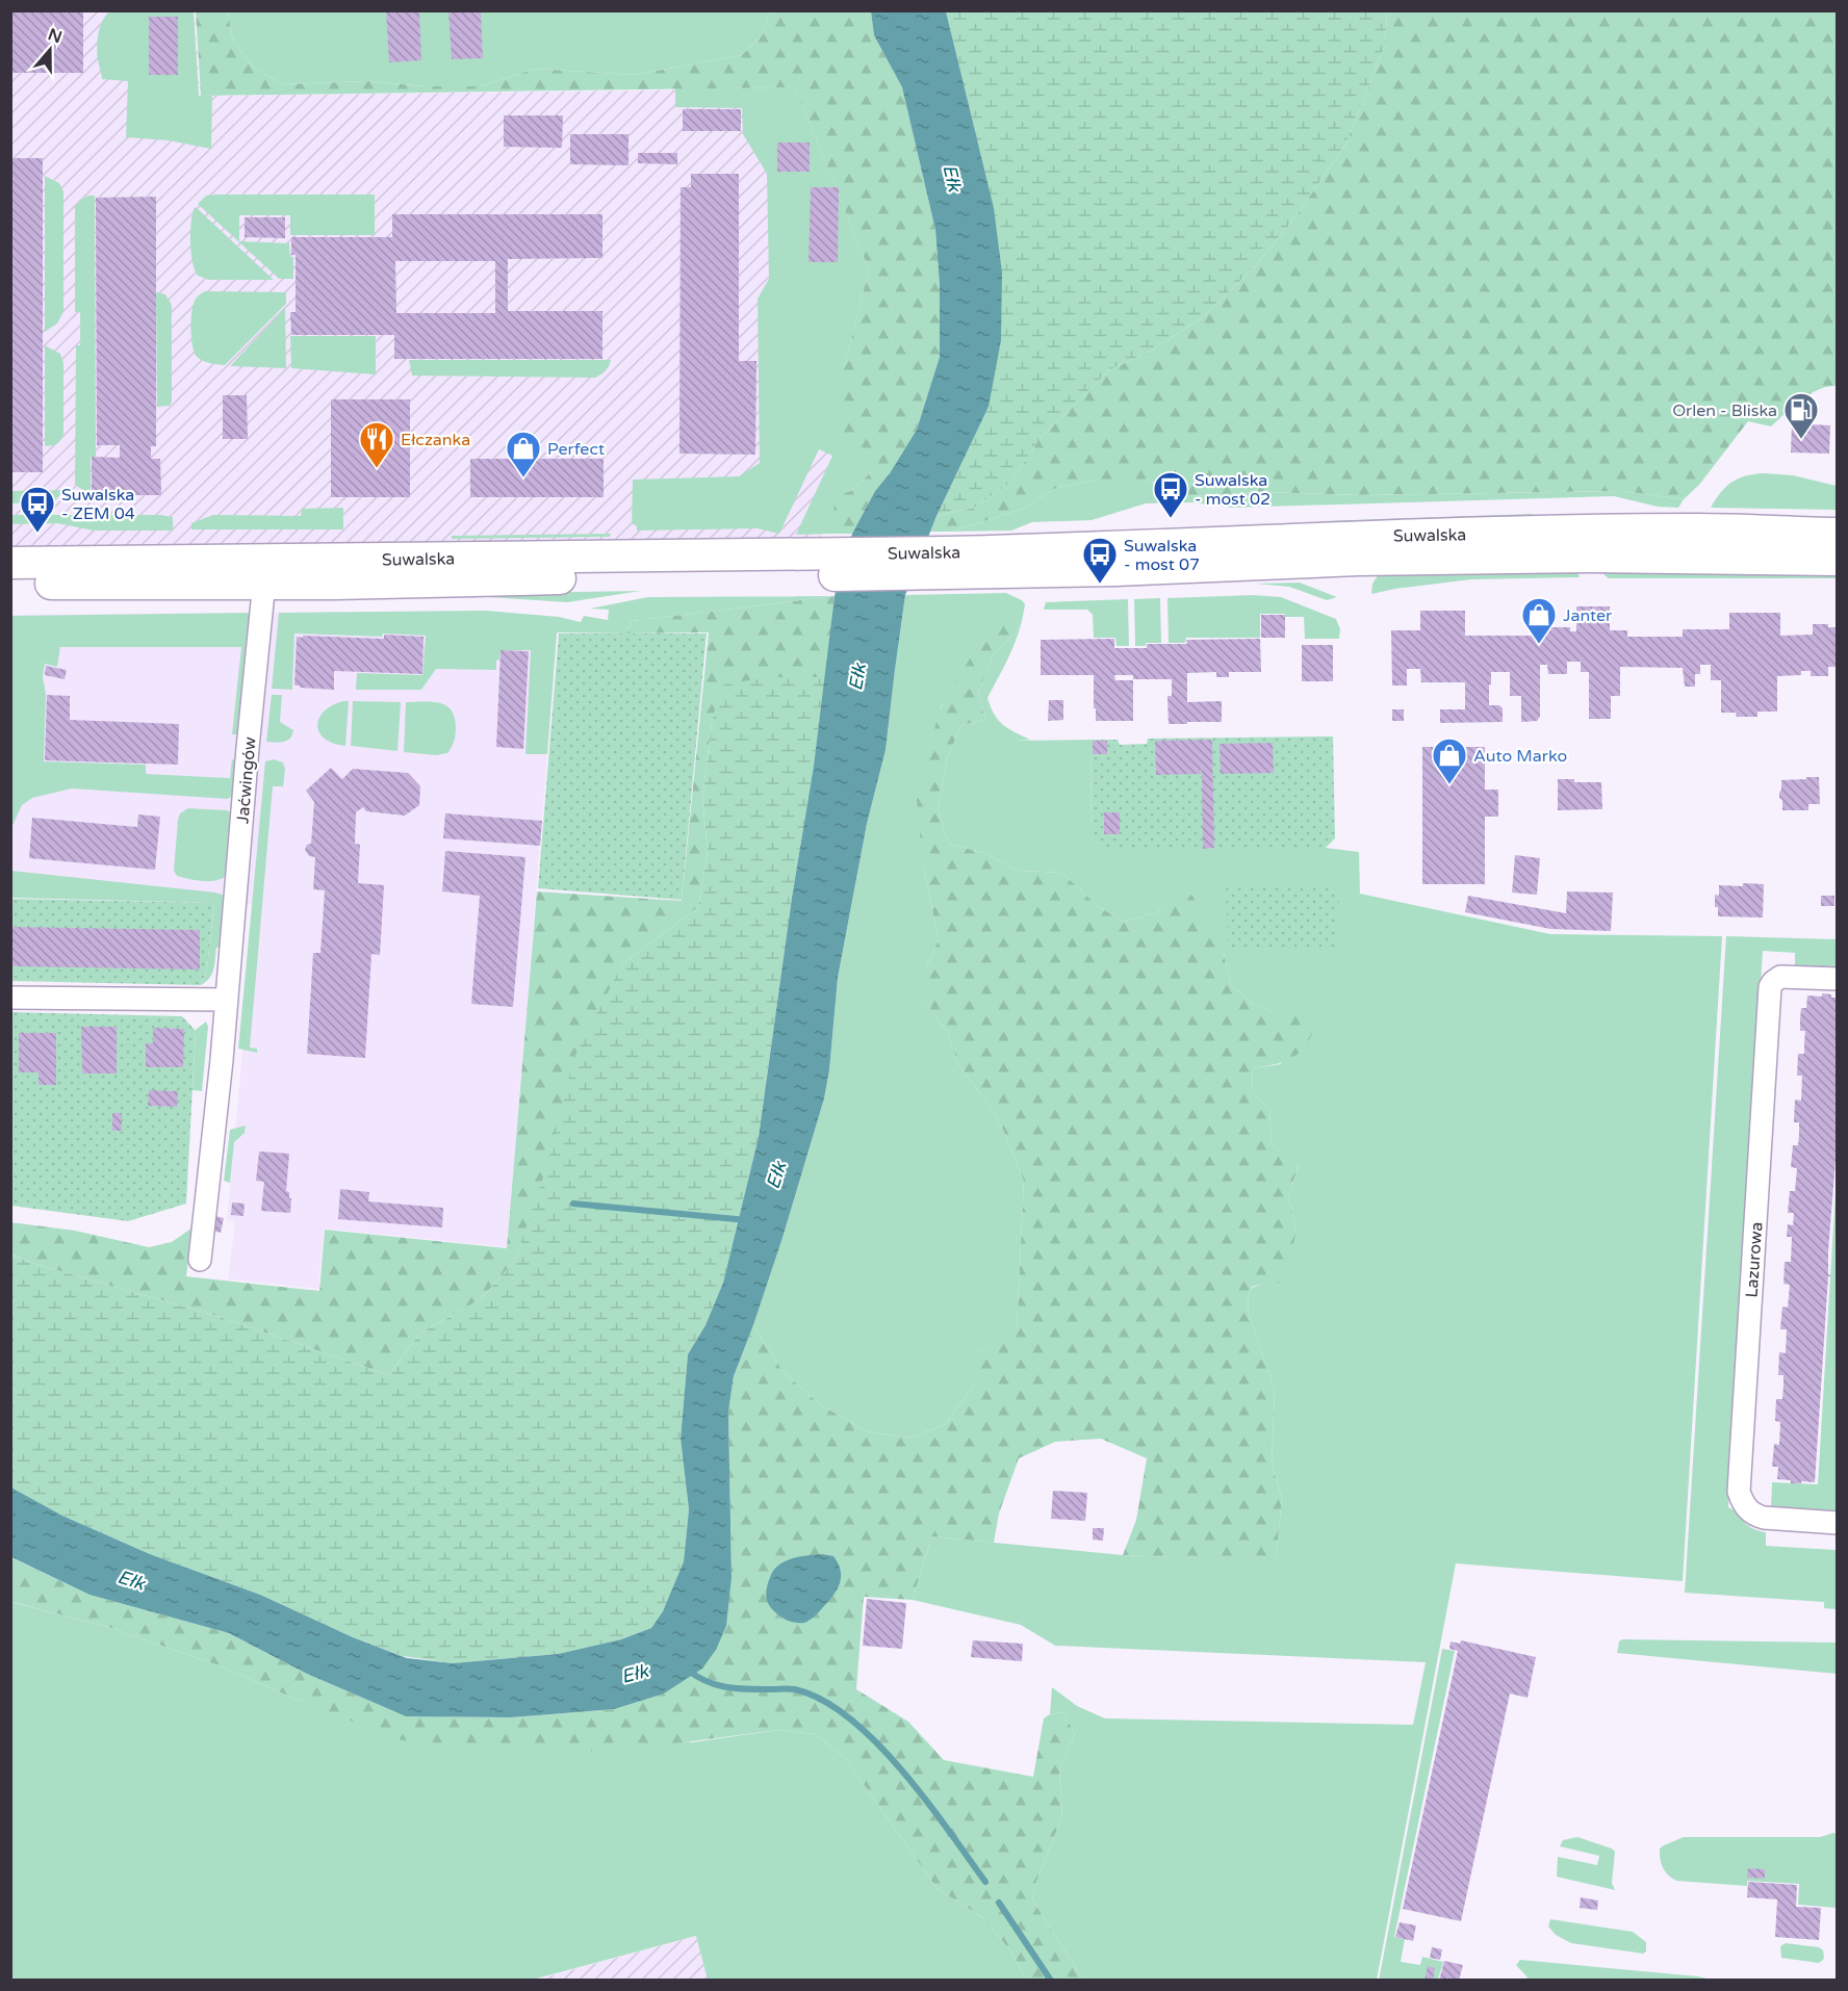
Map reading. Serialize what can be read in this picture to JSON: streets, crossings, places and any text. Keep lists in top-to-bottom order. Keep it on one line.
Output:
{"streets":{"street":["Suwalska","Jaćwingów","Lazurowa"]},"crossings":[["Suwalska","Jaćwingów"]],"water":["Ełk"],"places":{"fuel station":["Orlen - Bliska"],"restaurant":["Ełczanka"],"shop":["Perfect","Janter","Auto Marko"],"bus stop":["Suwalska - most 02","Suwalska - ZEM 04","Suwalska - most 07"]},"north":"top"}
